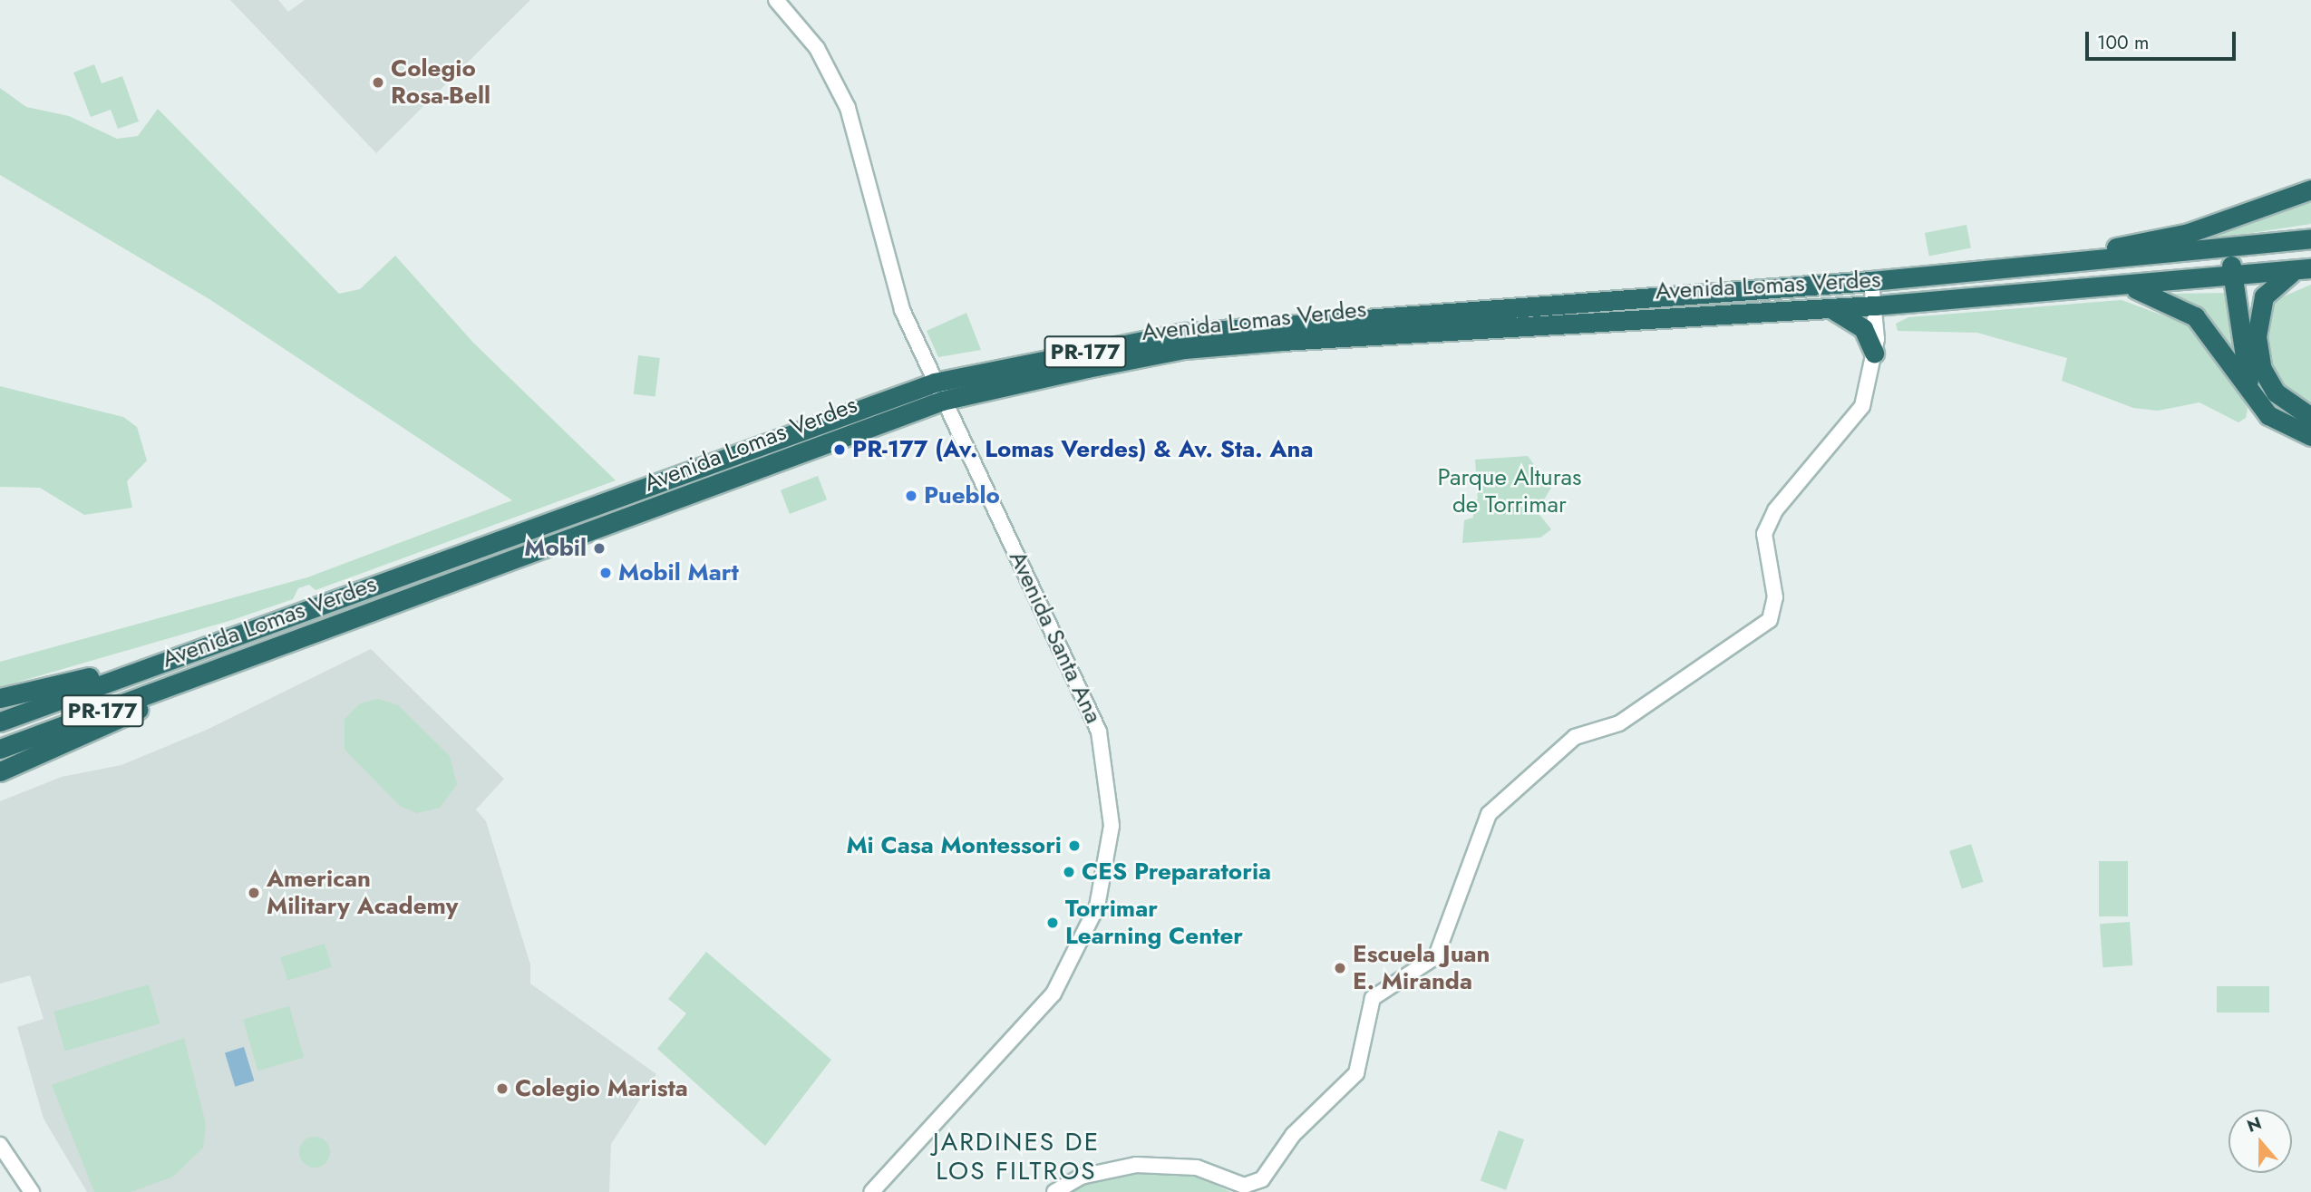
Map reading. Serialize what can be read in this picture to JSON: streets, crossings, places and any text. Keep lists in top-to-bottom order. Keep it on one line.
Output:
{"streets":{"highway":["Avenida Lomas Verdes","PR-177"],"street":["Avenida Santa Ana"]},"crossings":[["Avenida Lomas Verdes","Avenida Santa Ana"]],"districts":["JARDINES DE LOS FILTROS"],"parks":["Parque Alturas de Torrimar"],"places":["Colegio Rosa-Bell","PR-177 (Av. Lomas Verdes) & Av. Sta. Ana","Pueblo","Mobil","Mobil Mart","Mi Casa Montessori","CES Preparatoria","American Military Academy","Torrimar Learning Center","Escuela Juan E. Miranda","Colegio Marista"],"scale_bar":"100 m","north":"top"}
